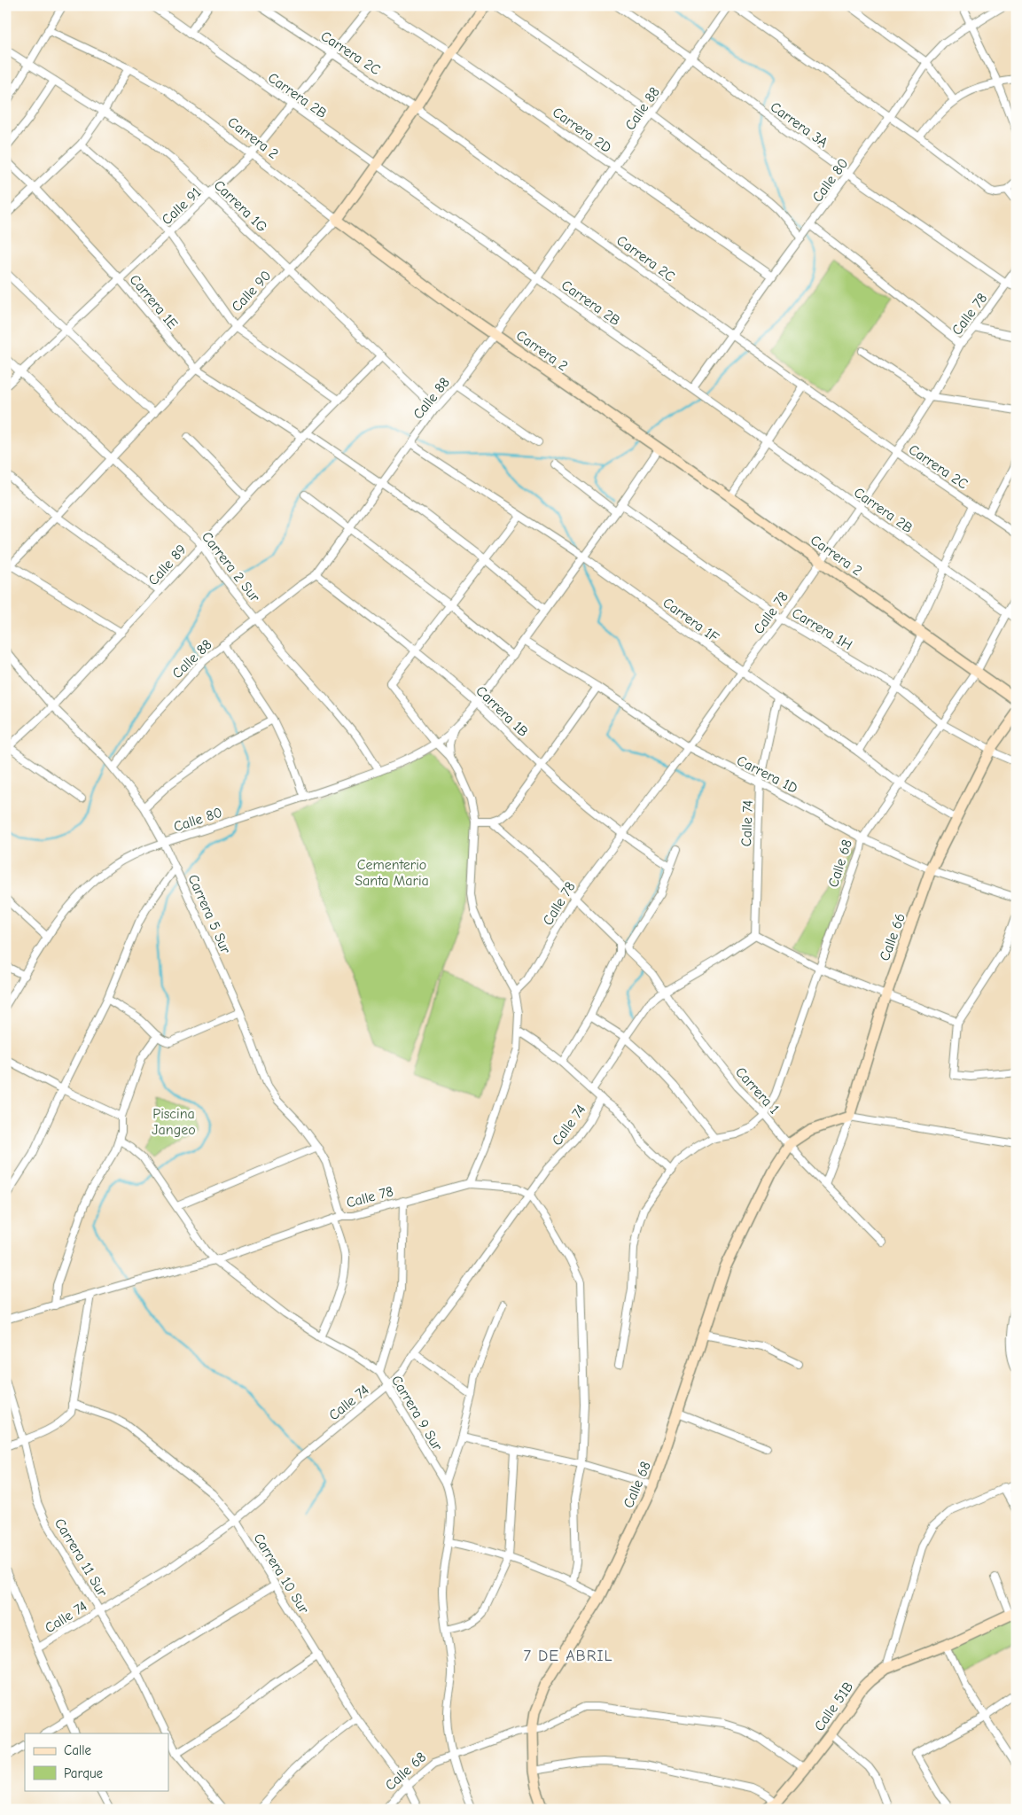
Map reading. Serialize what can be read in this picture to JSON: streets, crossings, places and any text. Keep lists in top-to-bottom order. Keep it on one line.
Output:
{"streets":{"street":["Carrera 2C","Carrera 2B","Calle 88","Carrera 3A","Carrera 2D","Carrera 2","Calle 80","Calle 91","Carrera 1G","Calle 90","Carrera 1E","Calle 78","Calle 89","Carrera 2 Sur","Carrera 1F","Carrera 1H","Carrera 1B","Carrera 1D","Calle 74","Calle 68","Carrera 5 Sur","Calle 66","Carrera 1","Carrera 9 Sur","Carrera 11 Sur","Carrera 10 Sur","Calle 51B"]},"crossings":[["Carrera 2C","Calle 88"],["Carrera 2C","Calle 80"],["Carrera 2C","Calle 91"],["Carrera 2C","Calle 90"],["Carrera 2C","Calle 78"],["Carrera 2B","Calle 88"],["Carrera 2B","Calle 80"],["Carrera 2B","Calle 91"],["Carrera 2B","Calle 90"],["Carrera 2B","Calle 78"],["Carrera 2B","Calle 68"],["Calle 88","Carrera 3A"],["Calle 88","Carrera 2D"],["Calle 88","Carrera 2"],["Calle 88","Carrera 1G"],["Calle 88","Carrera 1E"],["Calle 88","Carrera 2 Sur"],["Calle 88","Carrera 1F"],["Calle 88","Carrera 1B"],["Calle 88","Carrera 5 Sur"],["Carrera 3A","Calle 80"],["Carrera 3A","Calle 78"],["Carrera 2D","Calle 80"],["Carrera 2D","Calle 90"],["Carrera 2","Calle 80"],["Carrera 2","Calle 91"],["Carrera 2","Calle 90"],["Carrera 2","Calle 78"],["Carrera 2","Calle 68"],["Calle 80","Carrera 1E"],["Calle 80","Carrera 2 Sur"],["Calle 80","Carrera 1F"],["Calle 80","Carrera 1H"],["Calle 80","Carrera 1B"],["Calle 80","Carrera 1D"],["Calle 80","Carrera 5 Sur"],["Calle 91","Carrera 1G"],["Calle 91","Carrera 1E"],["Calle 91","Carrera 2 Sur"],["Carrera 1G","Calle 90"],["Carrera 1G","Calle 89"],["Calle 90","Carrera 1E"],["Calle 90","Carrera 2 Sur"],["Carrera 1E","Calle 89"],["Calle 78","Carrera 1F"],["Calle 78","Carrera 1H"],["Calle 78","Carrera 1B"],["Calle 78","Carrera 1D"],["Calle 78","Calle 74"],["Calle 78","Carrera 5 Sur"],["Calle 78","Carrera 9 Sur"],["Calle 89","Carrera 2 Sur"],["Calle 89","Carrera 5 Sur"],["Carrera 1F","Calle 74"],["Carrera 1F","Calle 68"],["Carrera 1F","Calle 66"],["Carrera 1H","Calle 68"],["Carrera 1H","Calle 66"],["Carrera 1B","Carrera 1"],["Carrera 1D","Calle 74"],["Carrera 1D","Calle 68"],["Carrera 1D","Calle 66"],["Calle 74","Carrera 1"],["Calle 74","Carrera 9 Sur"],["Calle 74","Carrera 11 Sur"],["Calle 74","Carrera 10 Sur"],["Calle 68","Calle 66"],["Calle 68","Carrera 1"],["Calle 68","Carrera 9 Sur"],["Calle 68","Carrera 10 Sur"],["Calle 66","Carrera 1"]],"districts":["7 DE ABRIL"],"parks":["Cementerio Santa Maria","Piscina Jangeo"],"legend":["Calle","Parque"]}
